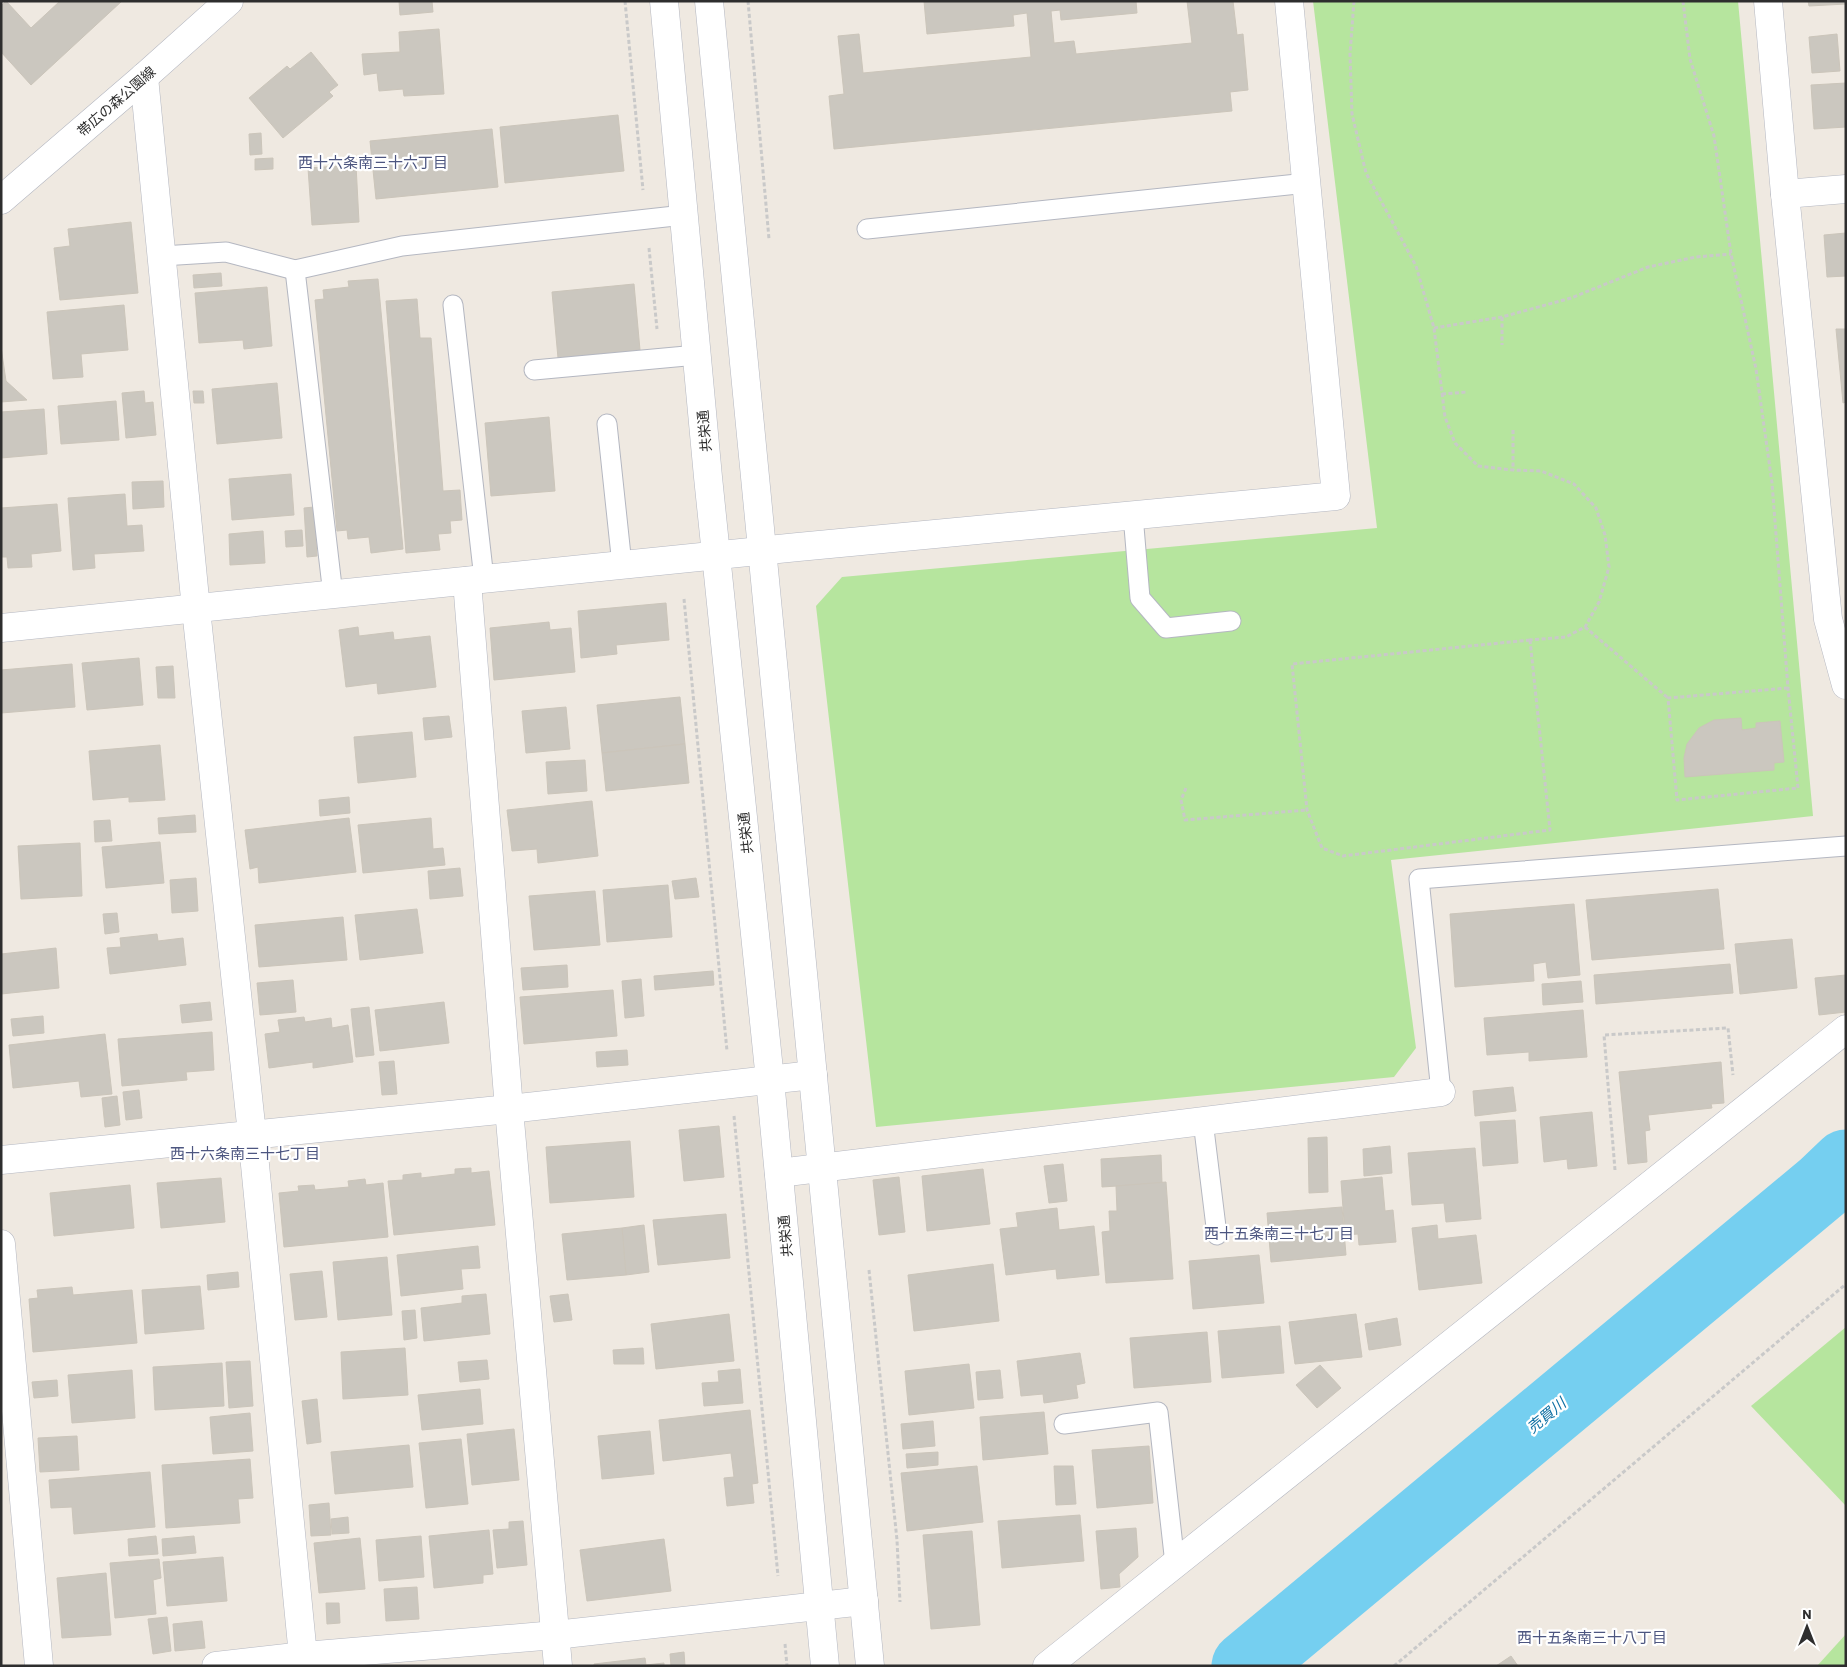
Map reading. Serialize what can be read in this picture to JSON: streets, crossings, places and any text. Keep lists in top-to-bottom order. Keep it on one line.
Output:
{"streets":{"street":["帯広の森公園線","共栄通"]},"districts":["西十六条南三十六丁目","西十六条南三十七丁目","西十五条南三十七丁目","西十五条南三十八丁目"],"water":["売買川"],"north":"top"}
